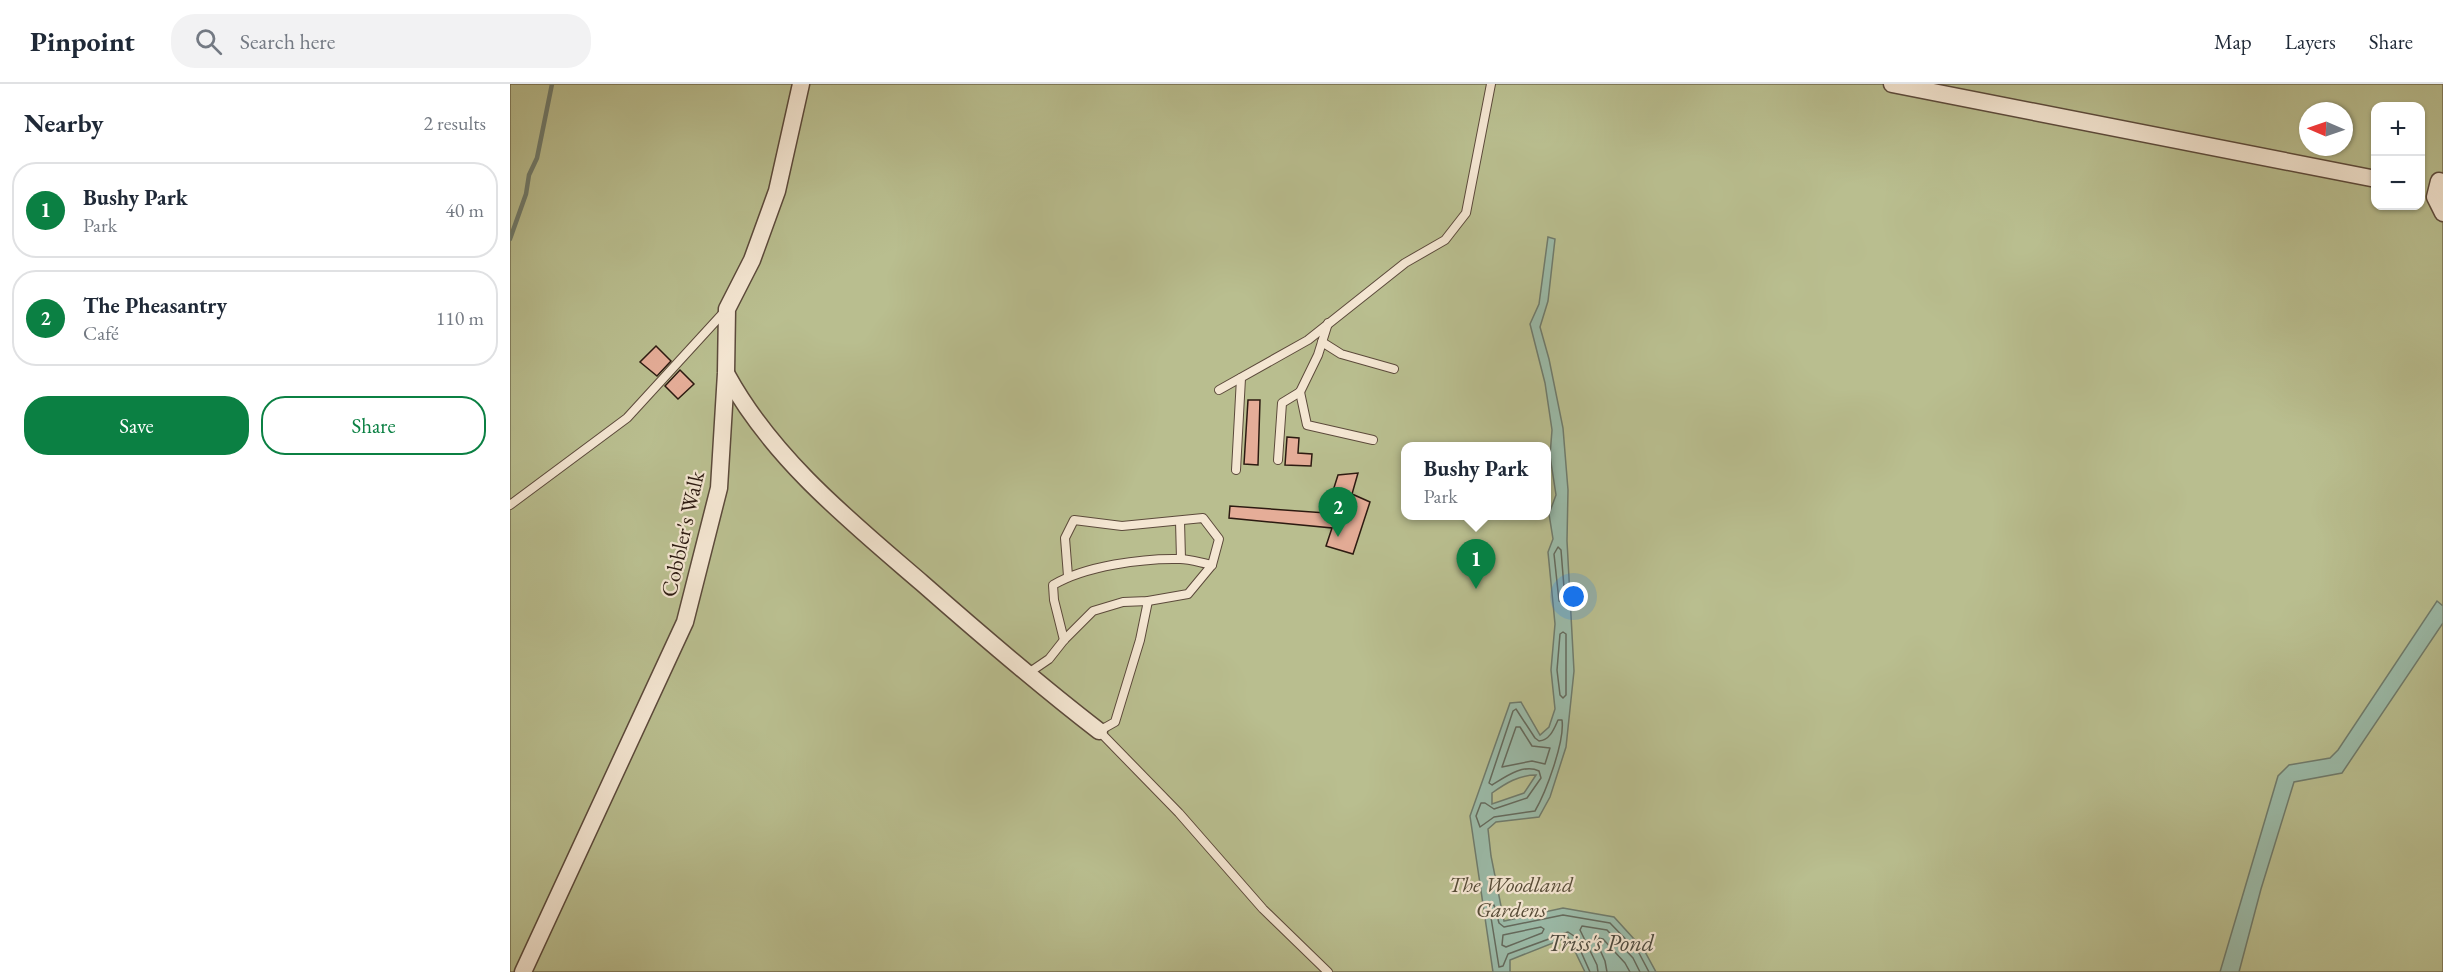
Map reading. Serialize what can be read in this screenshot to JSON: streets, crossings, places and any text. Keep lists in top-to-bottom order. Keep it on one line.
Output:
{"streets":{"street":["Cobbler's Walk"]},"water":["Triss's Pond"],"parks":["The Woodland Gardens"],"north":"left","page":{"header":"Pinpoint","search":"Search here","nav":["Map","Layers","Share"],"heading":["Nearby","2 results"],"map_buttons":["+","−"],"list":[{"mark":"1","name":"Bushy Park","note":"Park","value":"40 m"},{"mark":"2","name":"The Pheasantry","note":"Café","value":"110 m"}],"buttons":["Save","Share"],"popup":["Bushy Park","Park"],"pins":["2","1"]}}
